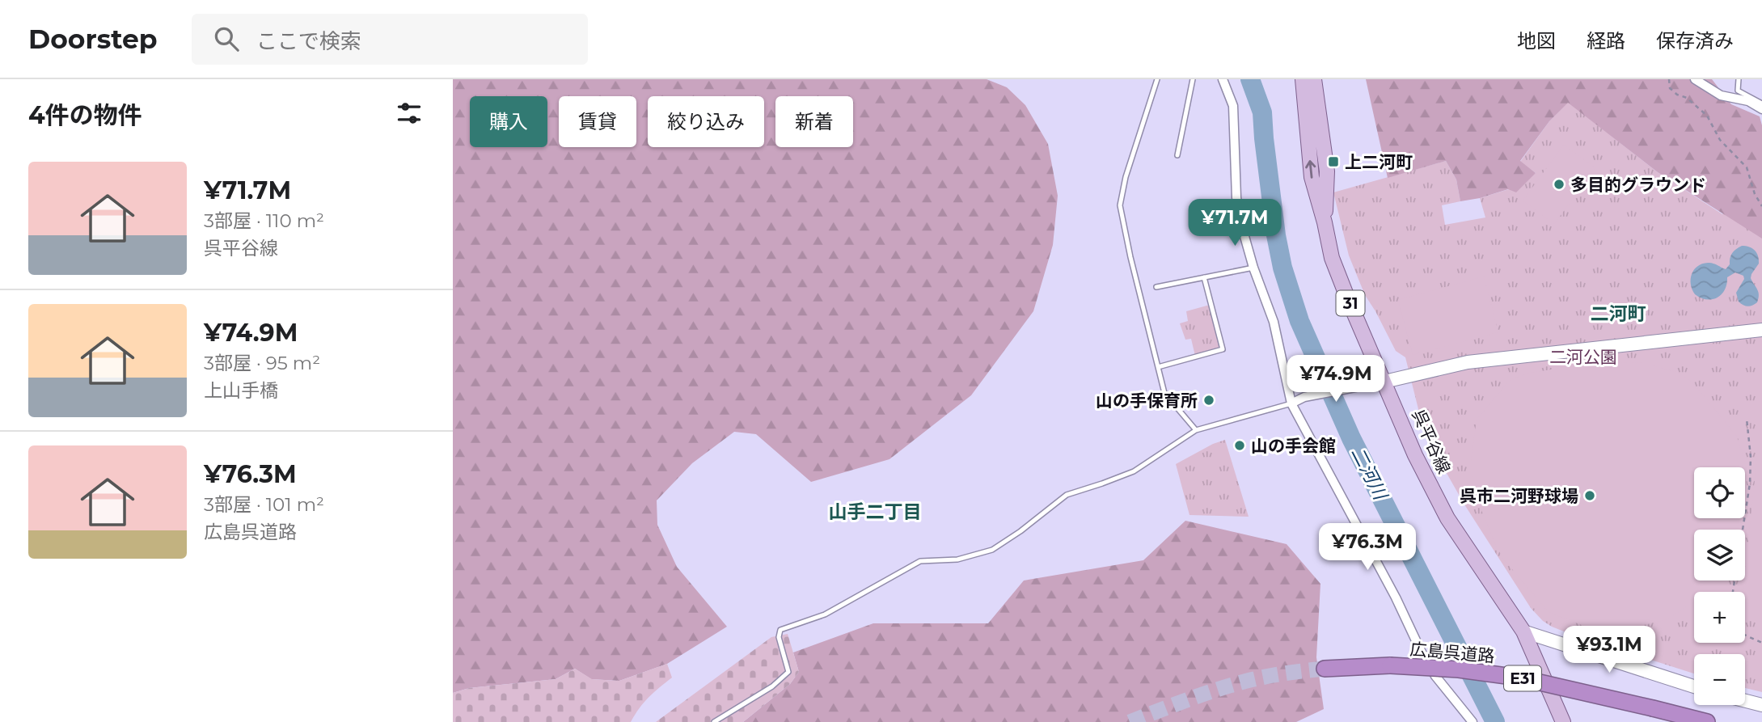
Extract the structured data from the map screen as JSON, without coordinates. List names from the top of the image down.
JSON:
{
  "streets": {
    "highway": ["広島呉道路", "E31"],
    "main road": ["31", "呉平谷線"]
  },
  "districts": ["二河町", "山手二丁目"],
  "water": ["二河川"],
  "parks": ["二河公園"],
  "places": {
    "transit": ["上二河町"],
    "other": [
      "多目的グラウンド",
      "山の手保育所",
      "山の手会館",
      "呉市二河野球場"
    ]
  },
  "page": {
    "header": "Doorstep",
    "search": "ここで検索",
    "nav": ["地図", "経路", "保存済み"],
    "heading": "4件の物件",
    "chip": [
      "購入",
      "賃貸",
      "絞り込み",
      "新着"
    ],
    "list": [
      {
        "name": "¥71.7M",
        "note": "3部屋 · 110 m² · 呉平谷線"
      },
      {
        "name": "¥74.9M",
        "note": "3部屋 · 95 m² · 上山手橋"
      },
      {
        "name": "¥76.3M",
        "note": "3部屋 · 101 m² · 広島呉道路"
      }
    ],
    "price": [
      "¥71.7M",
      "¥74.9M",
      "¥76.3M",
      "¥93.1M"
    ],
    "map_buttons": ["+", "−"]
  }
}
